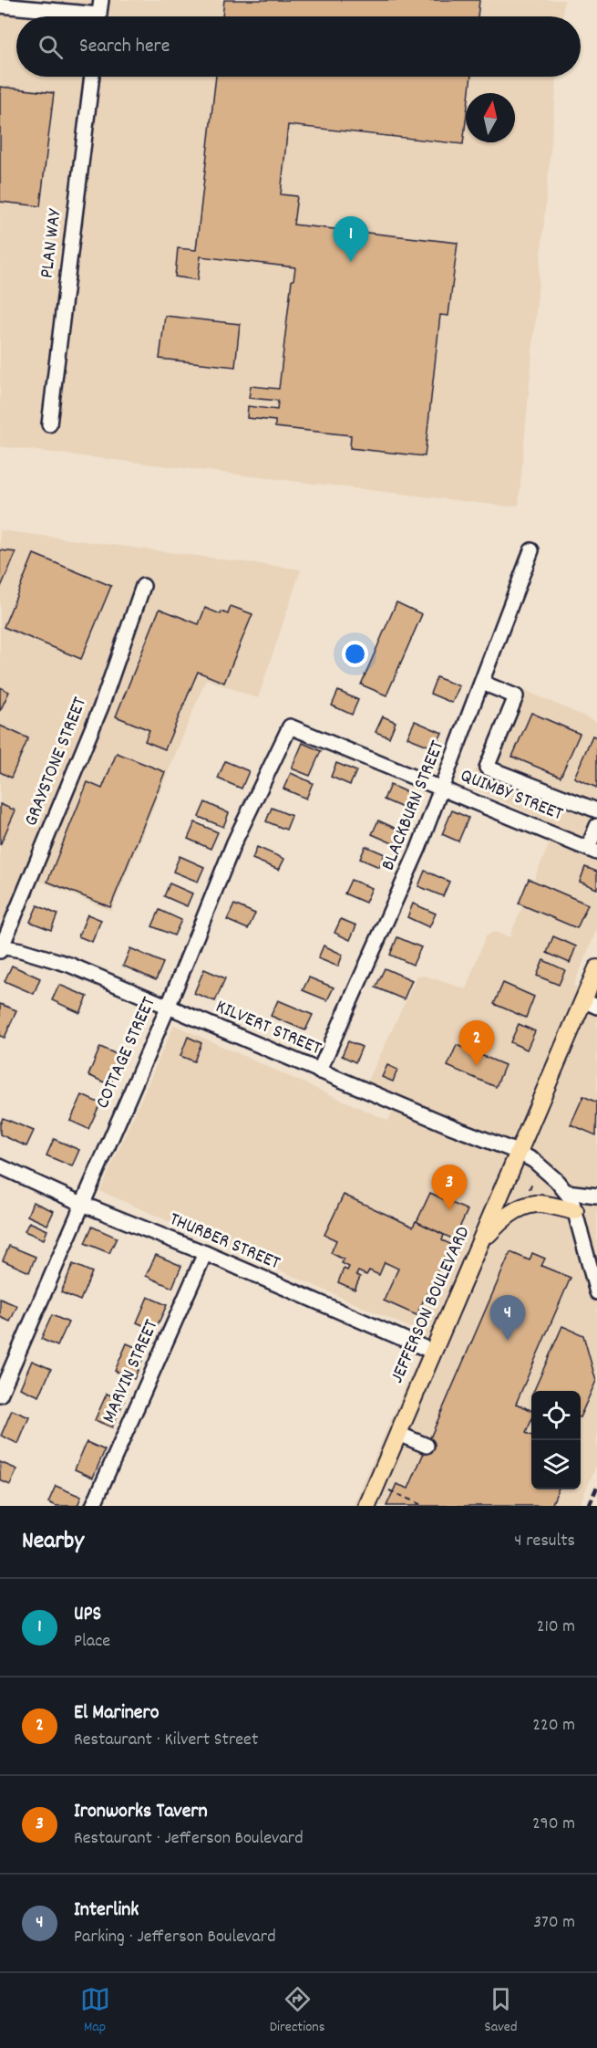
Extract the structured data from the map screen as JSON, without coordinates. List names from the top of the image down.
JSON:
{
  "streets": {
    "main road": ["JEFFERSON BOULEVARD"],
    "street": [
      "PLAN WAY",
      "GRAYSTONE STREET",
      "QUIMBY STREET",
      "BLACKBURN STREET",
      "KILVERT STREET",
      "COTTAGE STREET",
      "THURBER STREET",
      "MARVIN STREET"
    ]
  },
  "crossings": [
    ["GRAYSTONE STREET", "KILVERT STREET"],
    ["QUIMBY STREET", "BLACKBURN STREET"],
    ["QUIMBY STREET", "COTTAGE STREET"],
    ["BLACKBURN STREET", "KILVERT STREET"],
    ["KILVERT STREET", "COTTAGE STREET"],
    ["KILVERT STREET", "JEFFERSON BOULEVARD"],
    ["COTTAGE STREET", "THURBER STREET"],
    ["THURBER STREET", "JEFFERSON BOULEVARD"],
    ["THURBER STREET", "MARVIN STREET"]
  ],
  "north": "top",
  "page": {
    "search": "Search here",
    "pins": [
      "1",
      "2",
      "3",
      "4"
    ],
    "heading": ["Nearby", "4 results"],
    "list": [
      {
        "mark": "1",
        "name": "UPS",
        "note": "Place",
        "value": "210 m"
      },
      {
        "mark": "2",
        "name": "El Marinero",
        "note": "Restaurant · Kilvert Street",
        "value": "220 m"
      },
      {
        "mark": "3",
        "name": "Ironworks Tavern",
        "note": "Restaurant · Jefferson Boulevard",
        "value": "290 m"
      },
      {
        "mark": "4",
        "name": "Interlink",
        "note": "Parking · Jefferson Boulevard",
        "value": "370 m"
      }
    ],
    "nav": ["Map", "Directions", "Saved"]
  }
}
